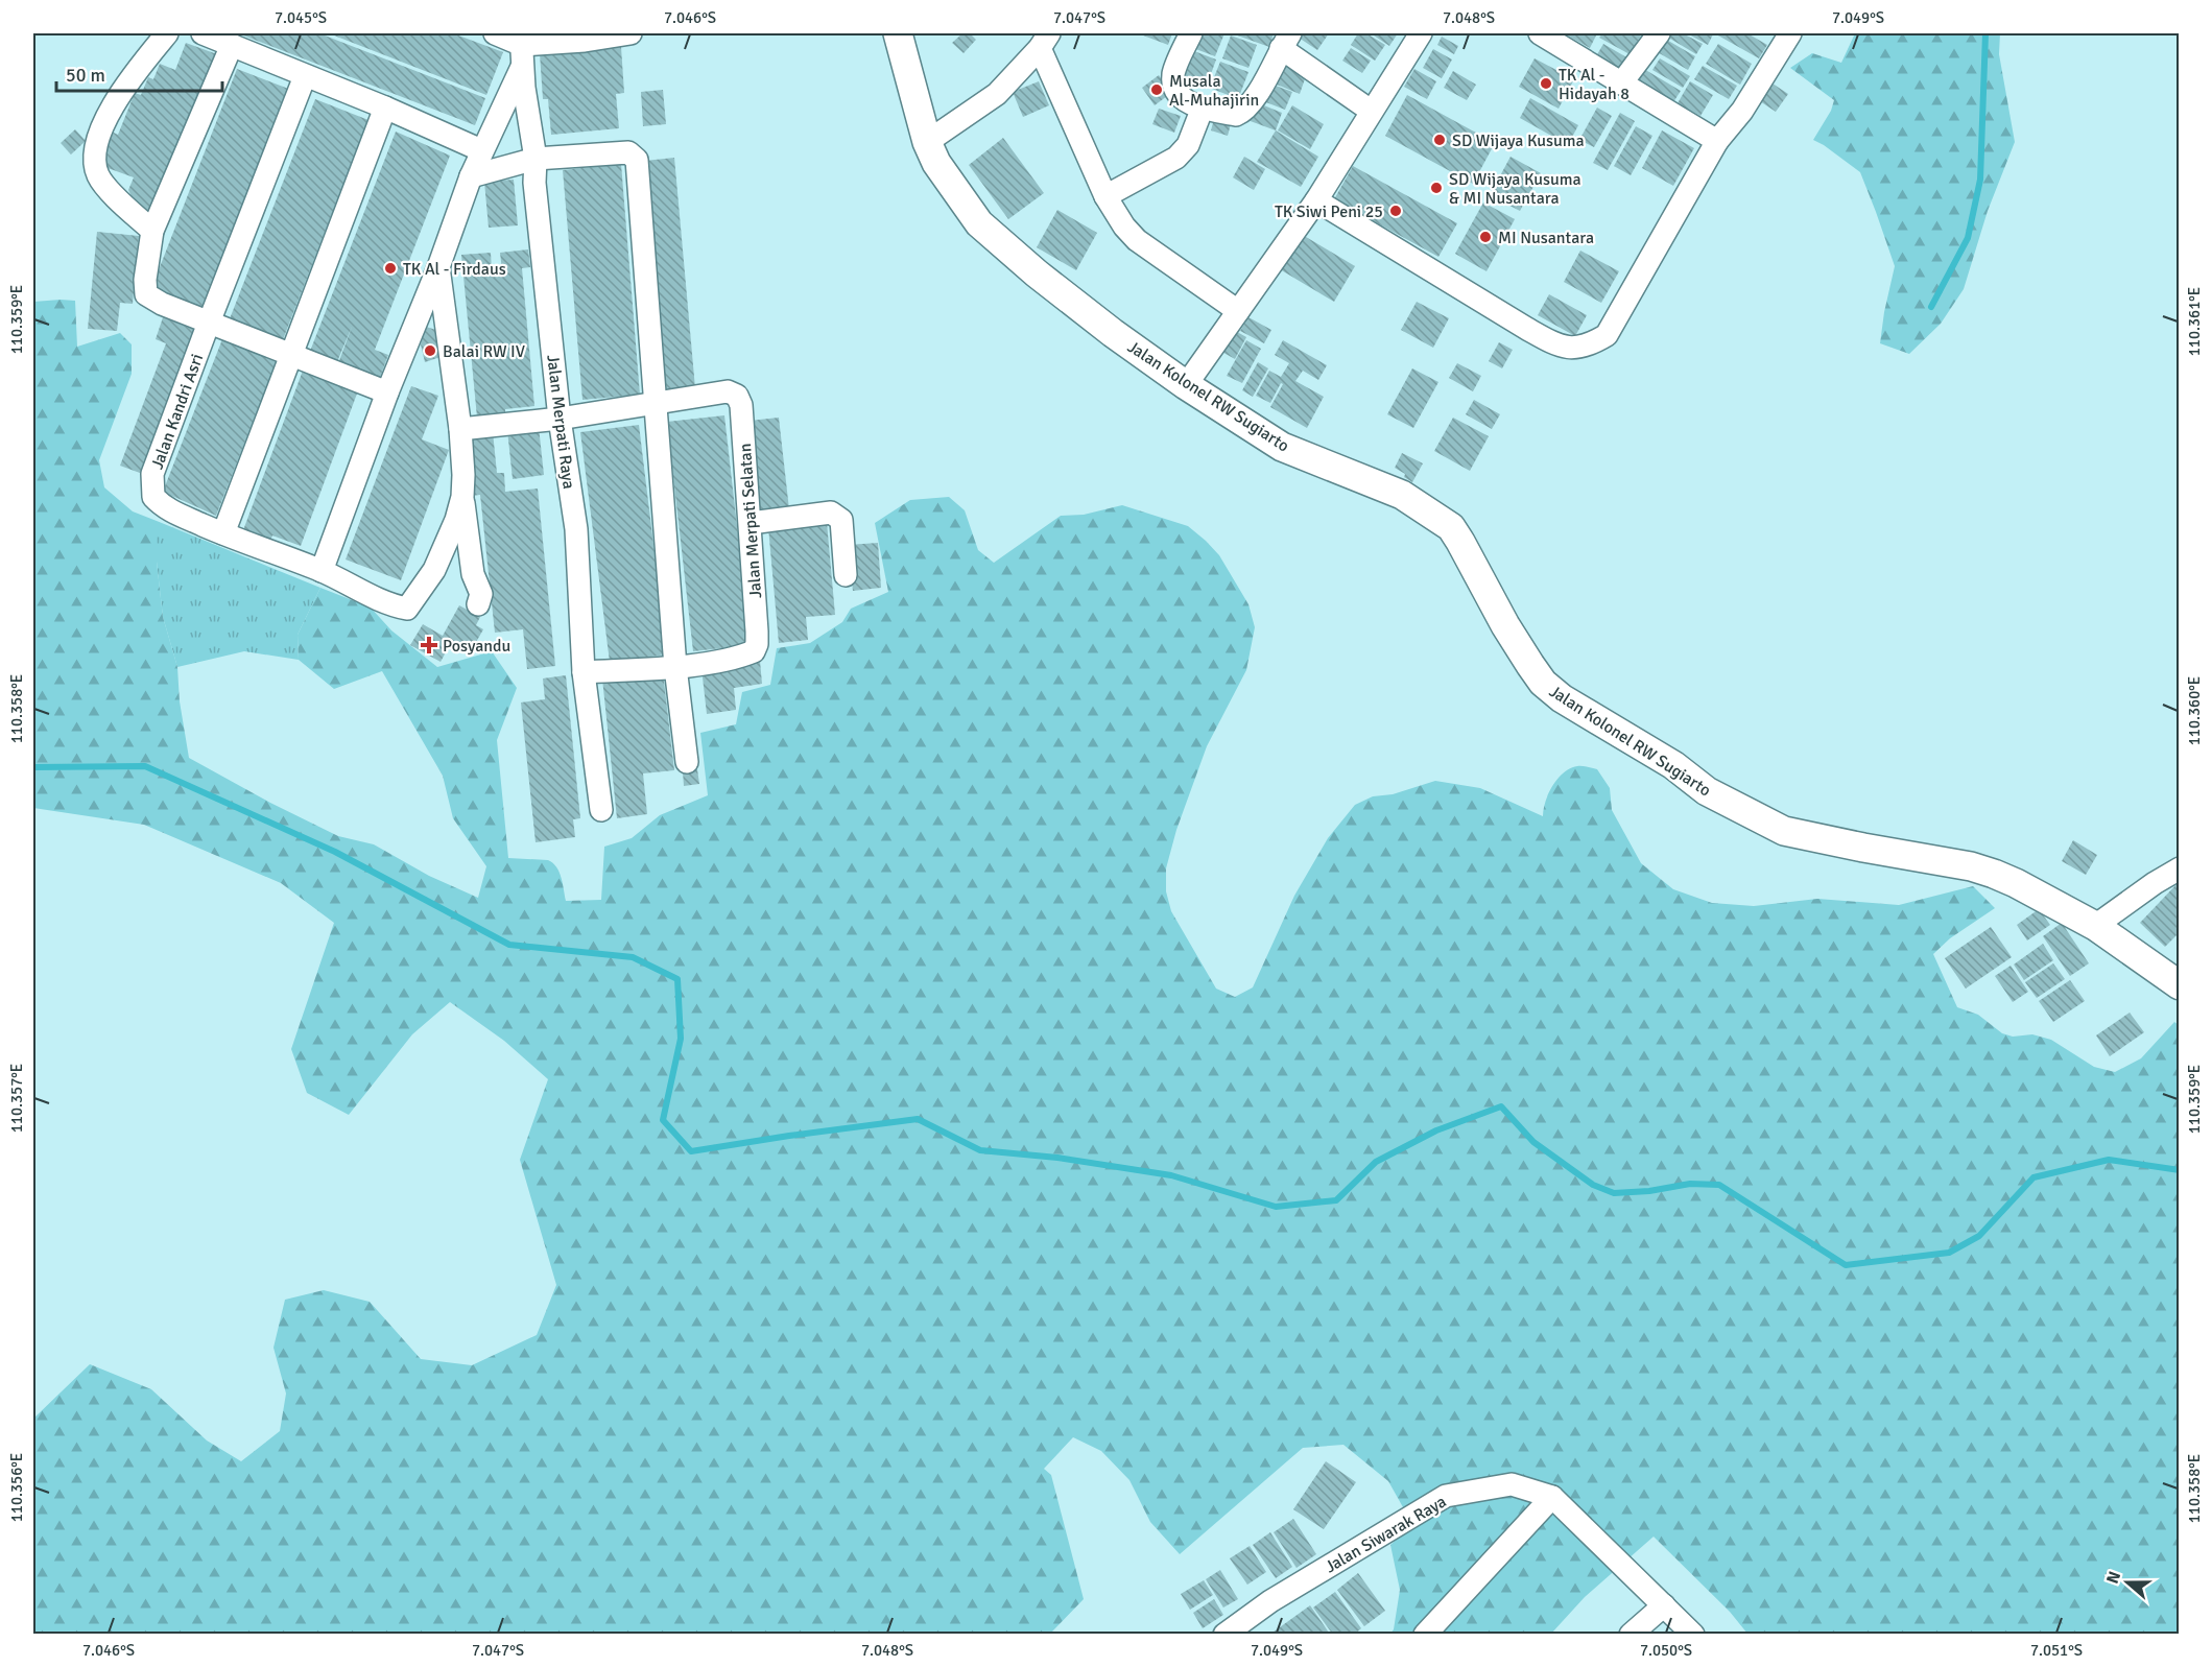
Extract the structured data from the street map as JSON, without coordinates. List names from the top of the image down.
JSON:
{
  "streets": {
    "main road": ["Jalan Kolonel RW Sugiarto"],
    "street": [
      "Jalan Kandri Asri",
      "Jalan Merpati Raya",
      "Jalan Merpati Selatan",
      "Jalan Siwarak Raya"
    ]
  },
  "crossings": [
    ["Jalan Kandri Asri", "Jalan Merpati Raya"],
    ["Jalan Kandri Asri", "Jalan Merpati Selatan"],
    ["Jalan Merpati Raya", "Jalan Merpati Selatan"]
  ],
  "places": {
    "other": [
      "TK Al - Hidayah 8",
      "Musala Al-Muhajirin",
      "SD Wijaya Kusuma",
      "SD Wijaya Kusuma & MI Nusantara",
      "TK Siwi Peni 25",
      "MI Nusantara",
      "TK Al - Firdaus",
      "Balai RW IV"
    ],
    "health": ["Posyandu"]
  },
  "scale_bar": "50 m",
  "north": "left",
  "coordinates": [
    "7.045°S",
    "7.046°S",
    "7.047°S",
    "7.048°S",
    "7.049°S",
    "110.359°E",
    "110.361°E",
    "110.358°E",
    "110.360°E",
    "110.357°E",
    "110.356°E",
    "7.050°S",
    "7.051°S"
  ]
}
